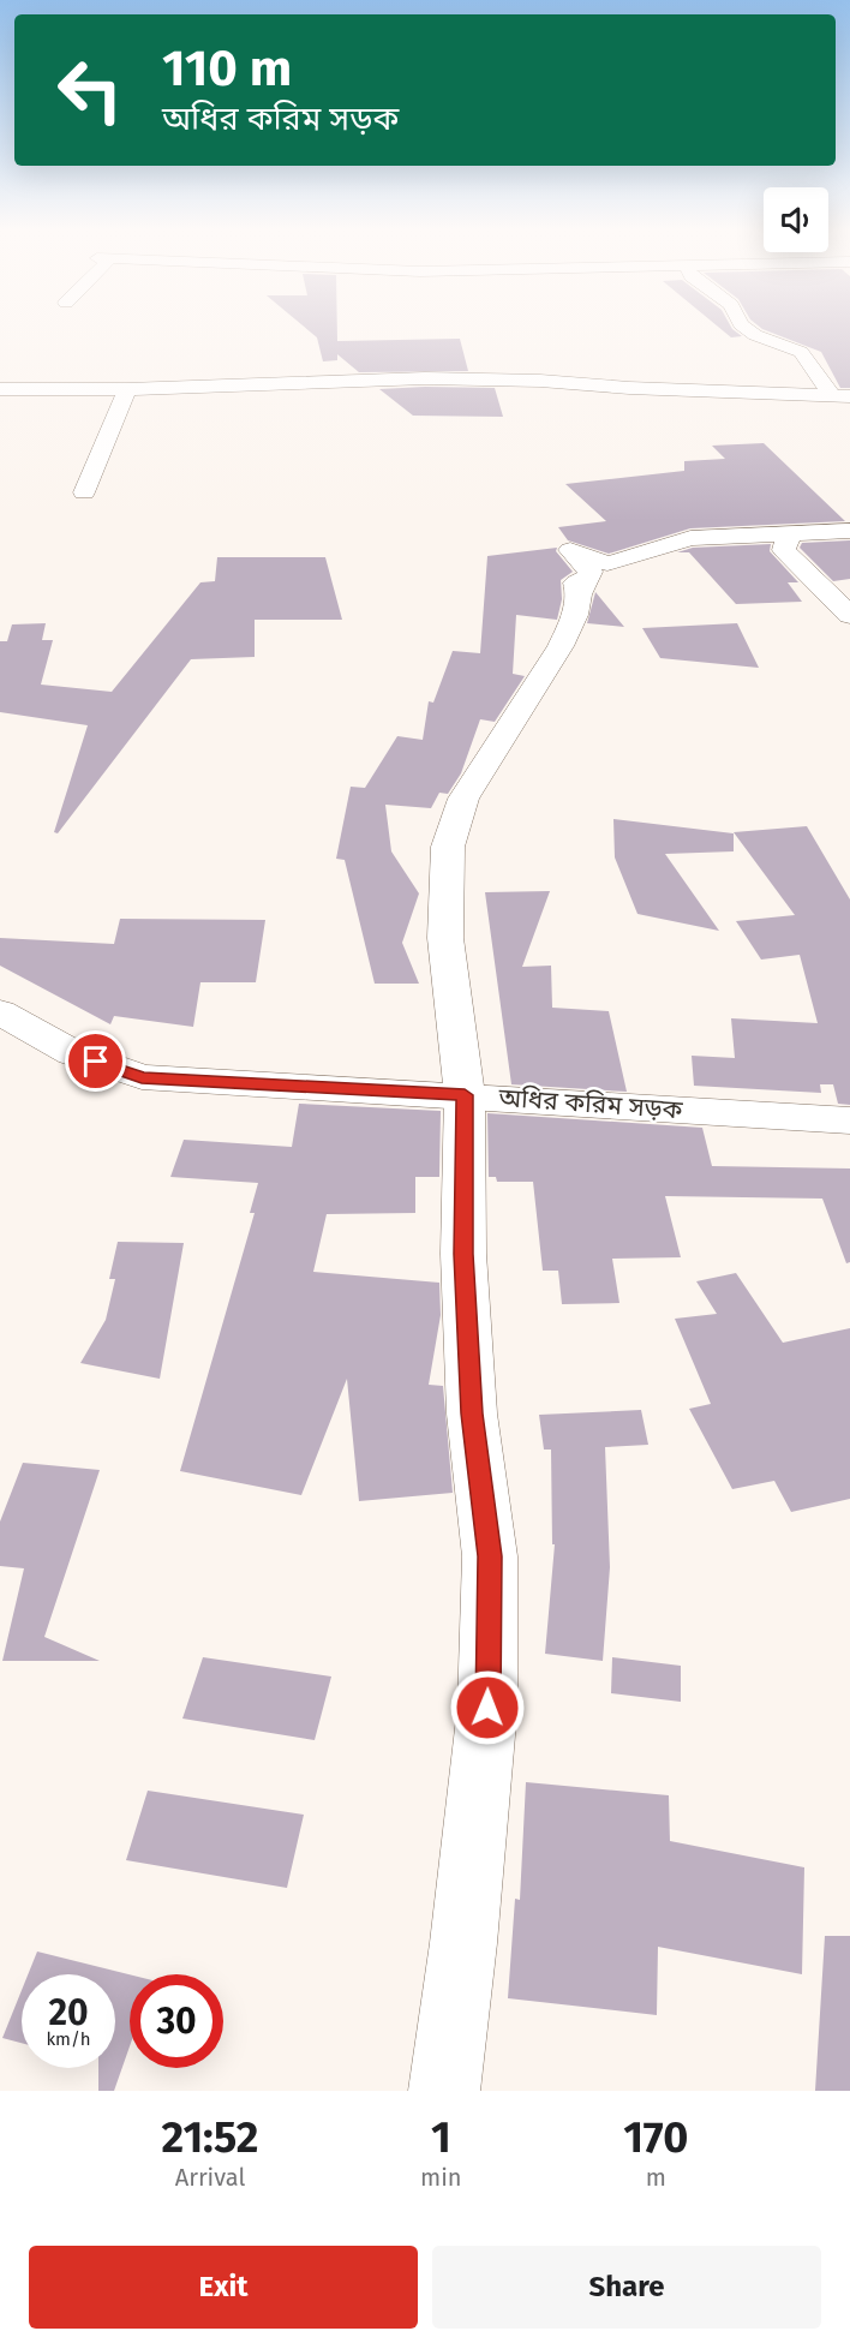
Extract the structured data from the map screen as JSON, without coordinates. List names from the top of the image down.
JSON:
{
  "streets": {
    "street": ["অধির করিম সড়ক"]
  },
  "page": {
    "turn": ["110 m", "অধির করিম সড়ক"],
    "speed": "20 km/h",
    "limit": "30",
    "eta": [
      "21:52",
      "Arrival",
      "1",
      "min",
      "170",
      "m"
    ],
    "buttons": ["Exit", "Share"]
  }
}
